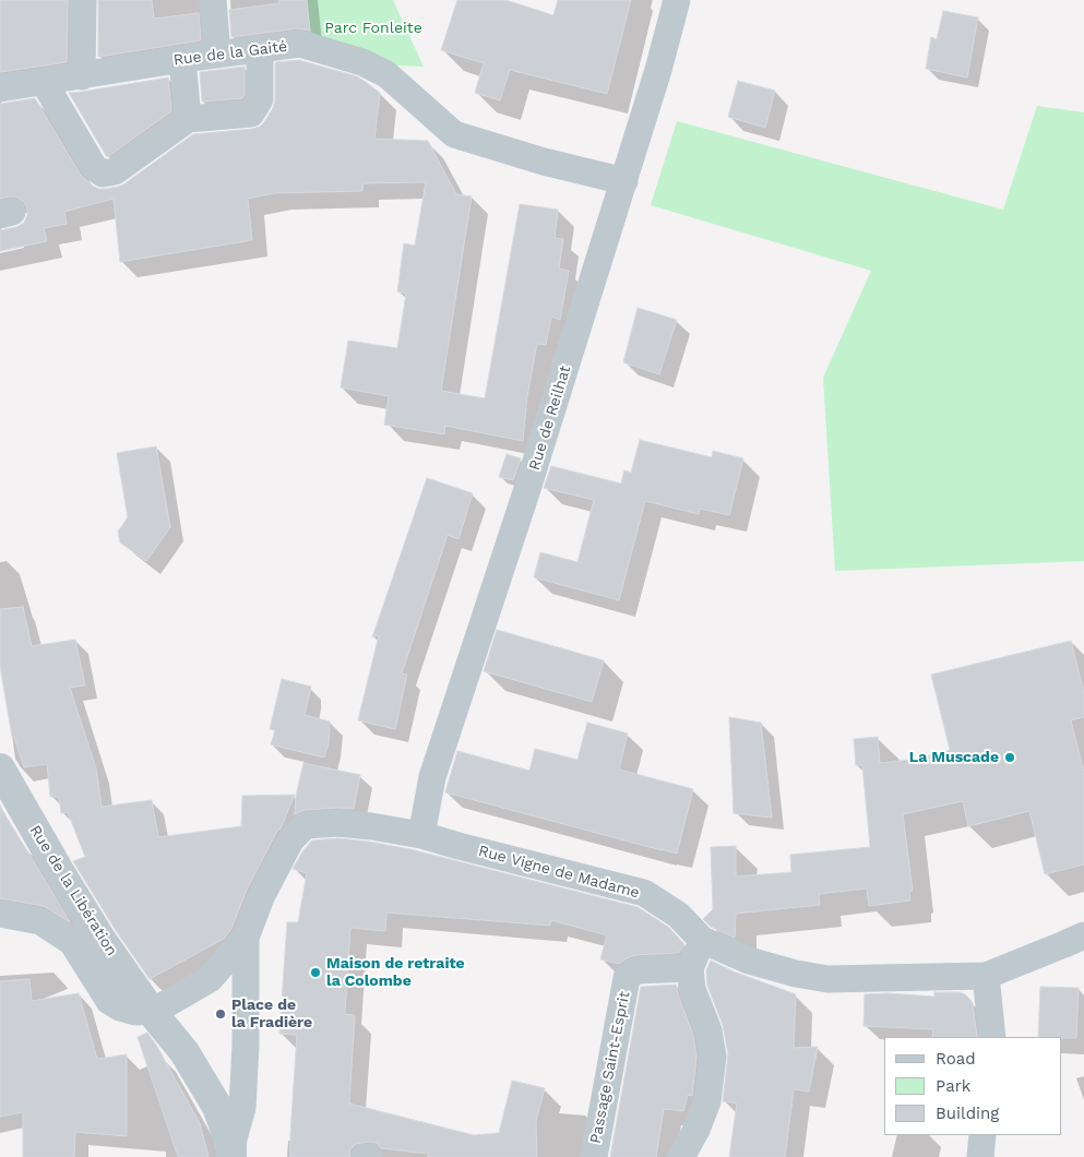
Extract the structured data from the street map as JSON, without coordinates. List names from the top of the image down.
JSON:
{
  "streets": {
    "street": [
      "Rue de la Gaité",
      "Rue de Reilhat",
      "Rue Vigne de Madame",
      "Rue de la Libération",
      "Passage Saint-Esprit"
    ]
  },
  "crossings": [
    ["Rue de la Gaité", "Rue de Reilhat"],
    ["Rue de Reilhat", "Rue Vigne de Madame"]
  ],
  "parks": ["Parc Fonleite"],
  "places": ["La Muscade", "Maison de retraite la Colombe", "Place de la Fradière"],
  "legend": ["Road", "Park", "Building"]
}
